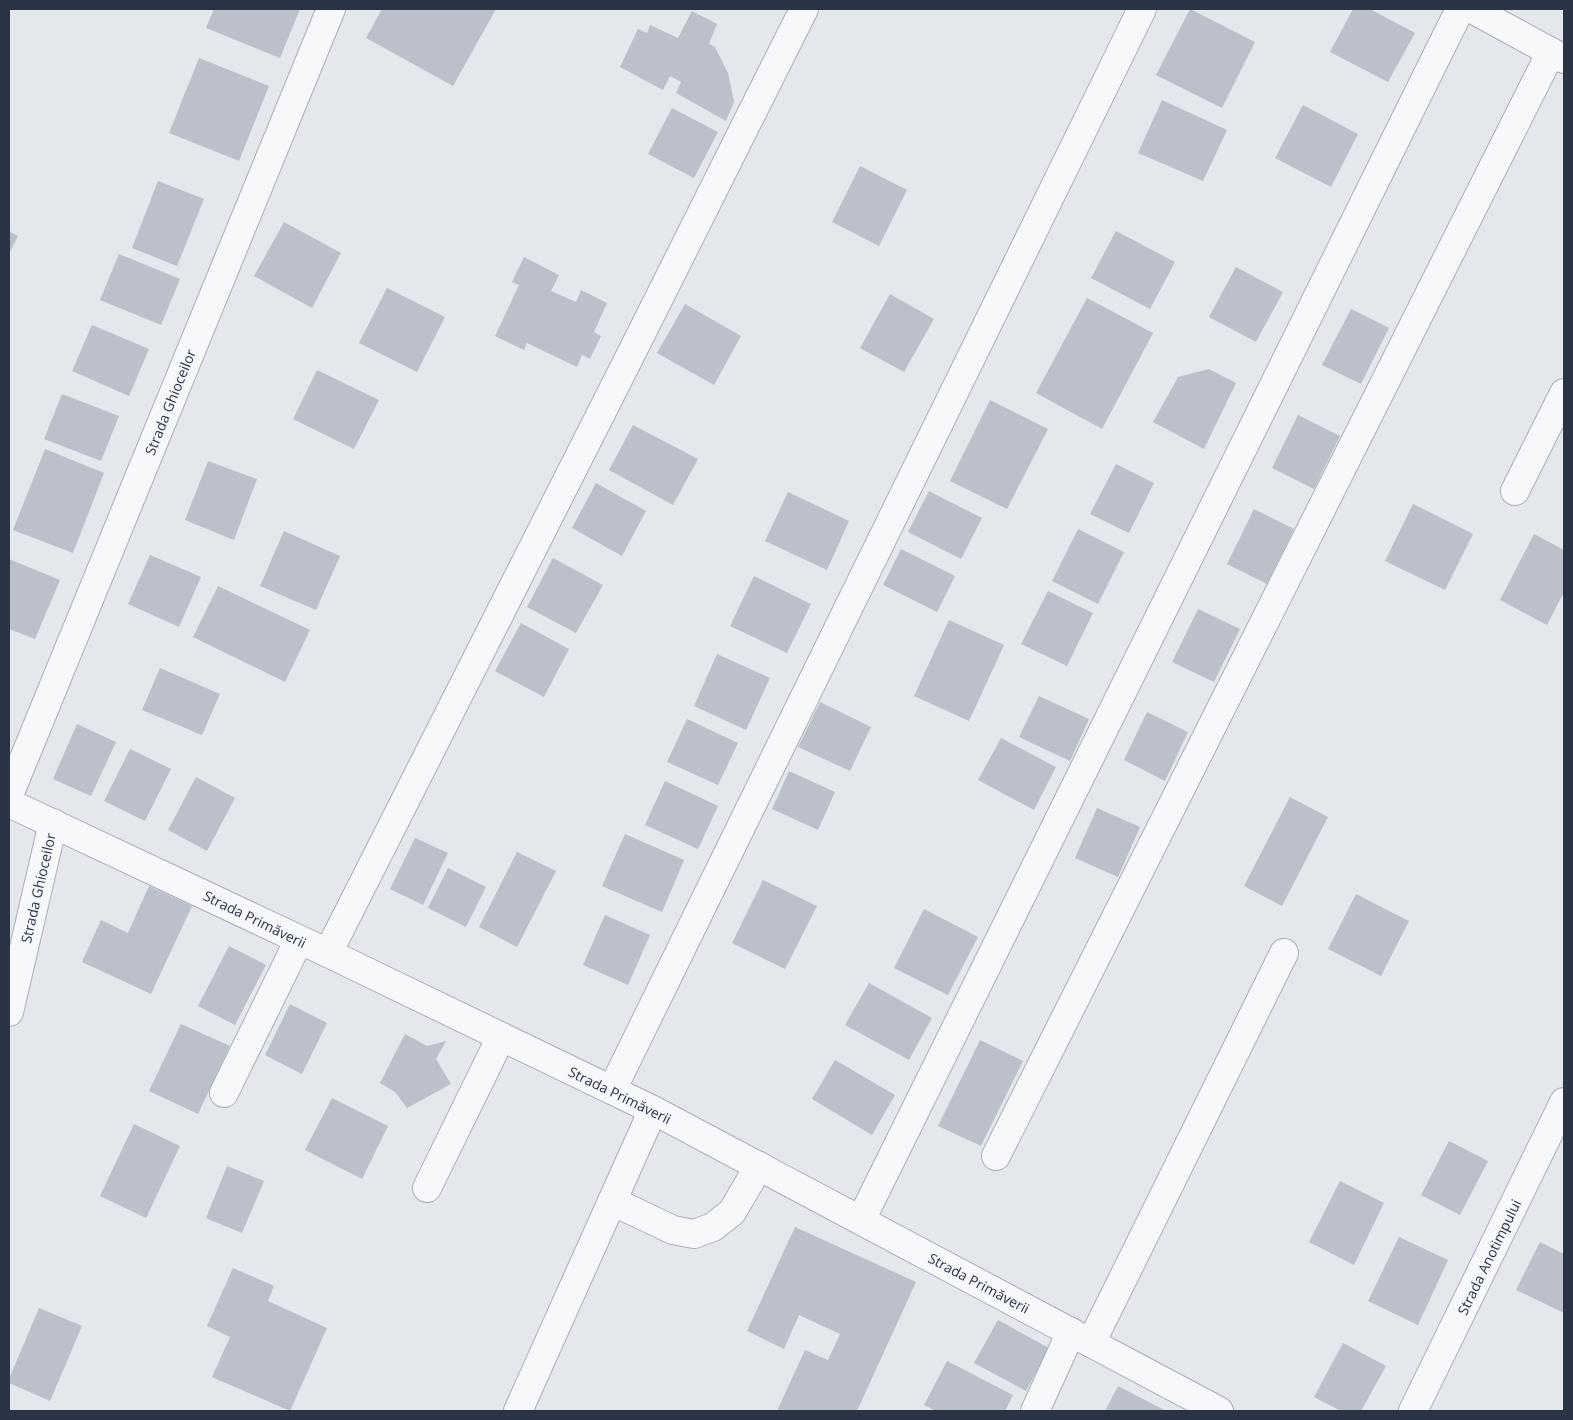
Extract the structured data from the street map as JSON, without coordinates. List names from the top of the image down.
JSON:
{
  "streets": {
    "street": ["Strada Ghioceilor", "Strada Primăverii", "Strada Anotimpului"]
  },
  "crossings": [
    ["Strada Ghioceilor", "Strada Primăverii"]
  ]
}
